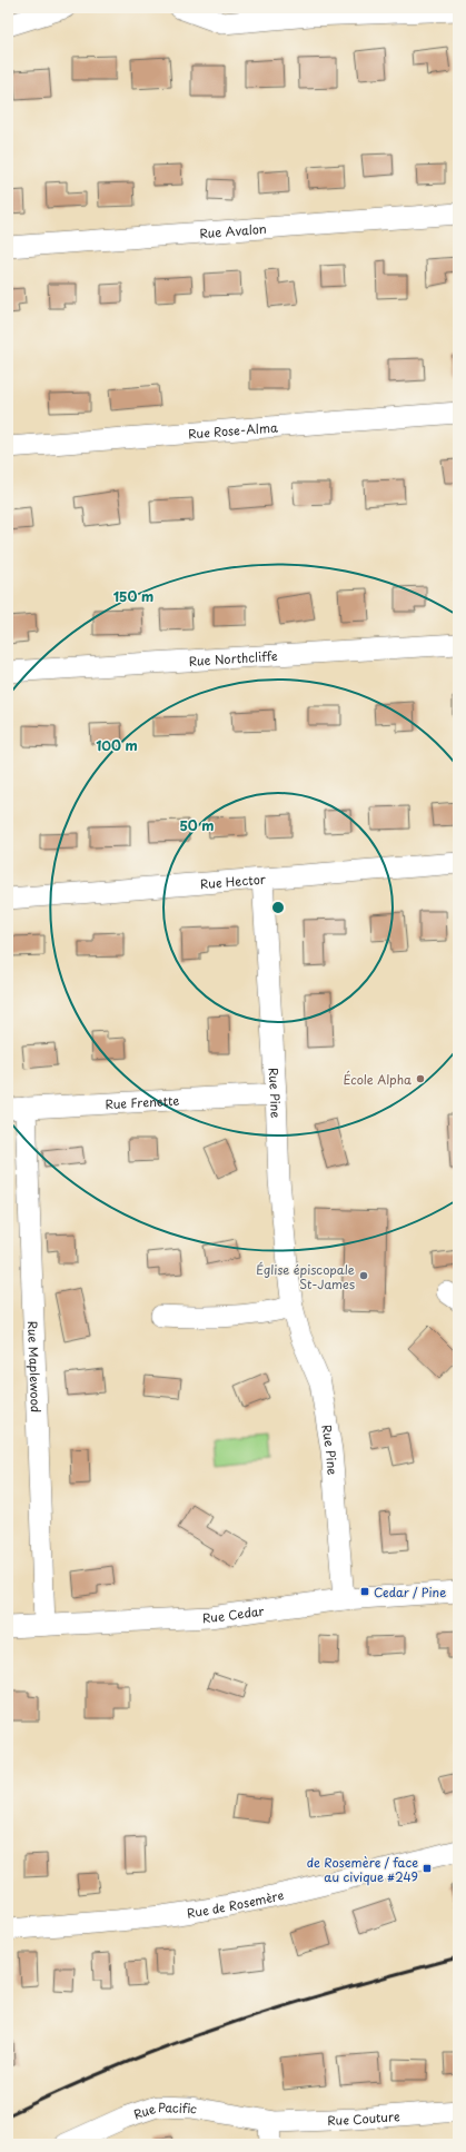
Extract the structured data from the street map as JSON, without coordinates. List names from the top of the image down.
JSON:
{
  "streets": {
    "street": [
      "Rue Avalon",
      "Rue Rose-Alma",
      "Rue Northcliffe",
      "Rue Hector",
      "Rue Pine",
      "Rue Frenette",
      "Rue Maplewood",
      "Rue Cedar",
      "Rue de Rosemère",
      "Rue Pacific",
      "Rue Couture"
    ]
  },
  "crossings": [
    ["Rue Hector", "Rue Pine"],
    ["Rue Pine", "Rue Frenette"],
    ["Rue Pine", "Rue Cedar"],
    ["Rue Frenette", "Rue Maplewood"],
    ["Rue Maplewood", "Rue Cedar"],
    ["Rue Pacific", "Rue Couture"]
  ],
  "places": {
    "other": ["École Alpha", "Église épiscopale St-James"],
    "transit": ["Cedar / Pine", "de Rosemère / face au civique #249"]
  },
  "rings": ["150 m", "100 m", "50 m"]
}
